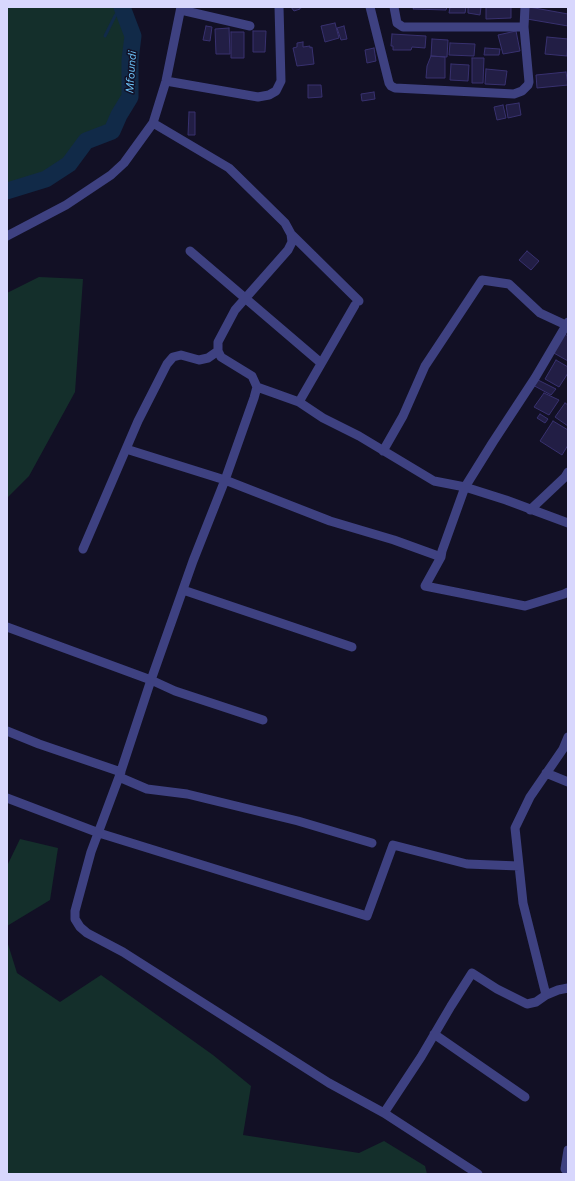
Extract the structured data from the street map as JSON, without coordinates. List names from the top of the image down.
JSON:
{
  "water": ["Mfoundi"]
}
